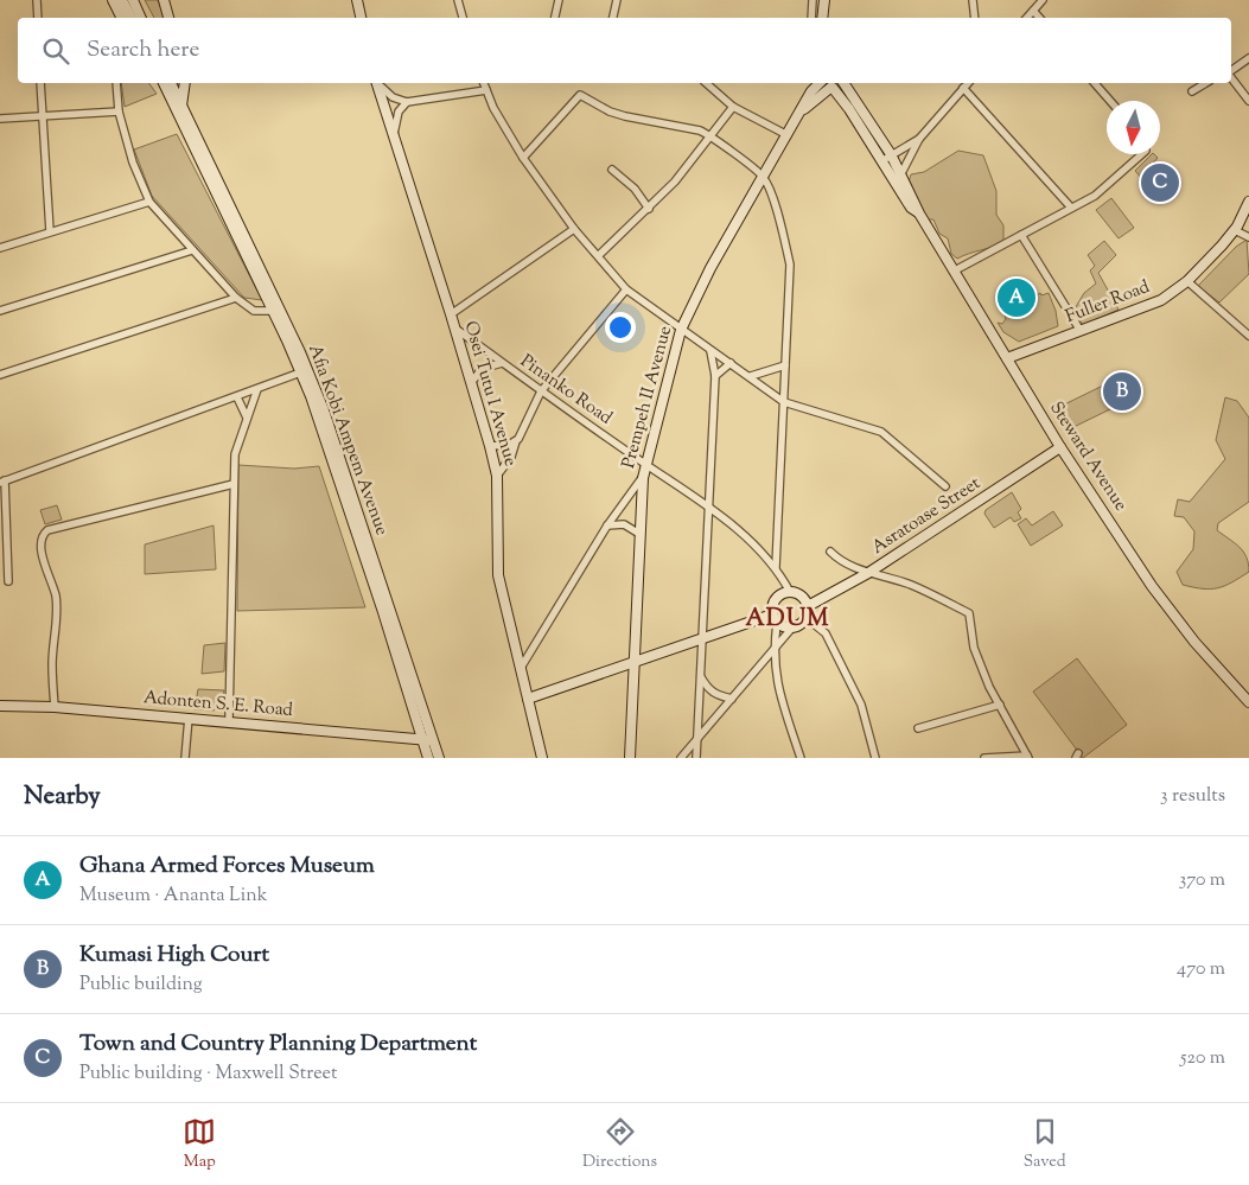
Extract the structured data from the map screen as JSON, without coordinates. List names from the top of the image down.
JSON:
{
  "streets": {
    "street": [
      "Fuller Road",
      "Pinanko Road",
      "Osei Tutu I Avenue",
      "Prempeh II Avenue",
      "Afia Kobi Ampem Avenue",
      "Steward Avenue",
      "Asratoase Street",
      "Adonten S. E. Road"
    ]
  },
  "crossings": [
    ["Fuller Road", "Steward Avenue"],
    ["Pinanko Road", "Osei Tutu I Avenue"],
    ["Pinanko Road", "Prempeh II Avenue"],
    ["Pinanko Road", "Asratoase Street"],
    ["Prempeh II Avenue", "Steward Avenue"],
    ["Afia Kobi Ampem Avenue", "Adonten S. E. Road"],
    ["Steward Avenue", "Asratoase Street"]
  ],
  "districts": ["ADUM"],
  "north": "bottom",
  "page": {
    "search": "Search here",
    "pins": ["C", "A", "B"],
    "heading": ["Nearby", "3 results"],
    "list": [
      {
        "mark": "A",
        "name": "Ghana Armed Forces Museum",
        "note": "Museum · Ananta Link",
        "value": "370 m"
      },
      {
        "mark": "B",
        "name": "Kumasi High Court",
        "note": "Public building",
        "value": "470 m"
      },
      {
        "mark": "C",
        "name": "Town and Country Planning Department",
        "note": "Public building · Maxwell Street",
        "value": "520 m"
      }
    ],
    "nav": ["Map", "Directions", "Saved"]
  }
}
